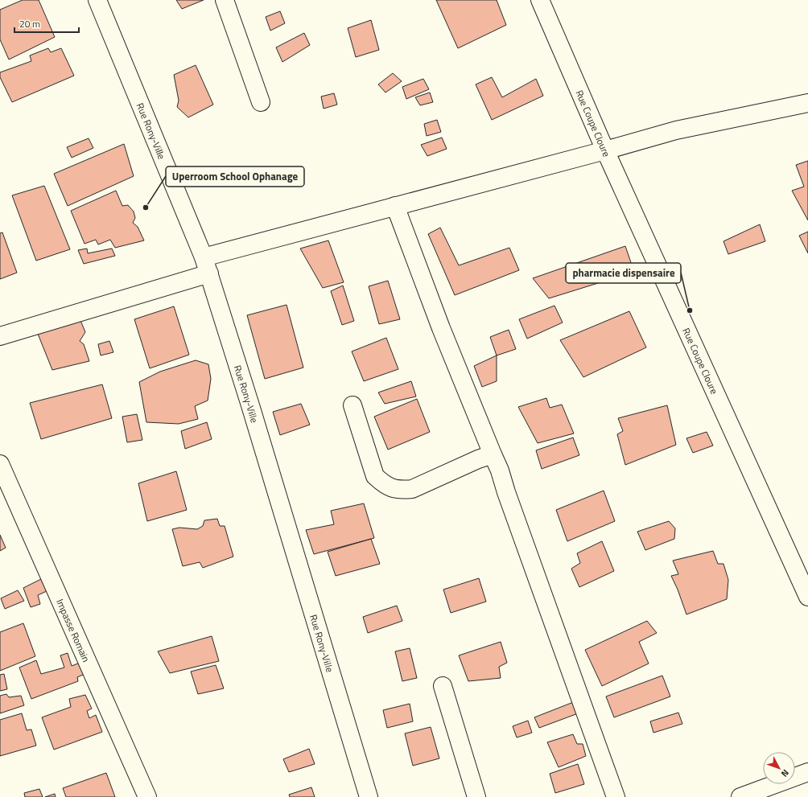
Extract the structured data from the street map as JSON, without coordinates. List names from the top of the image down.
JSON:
{
  "streets": {
    "street": ["Rue Coupe Cloure", "Rue Rony-Ville", "Impasse Romain"]
  },
  "places": ["Uperroom School Ophanage", "pharmacie dispensaire"],
  "scale_bar": "20 m",
  "north": "bottom right"
}
